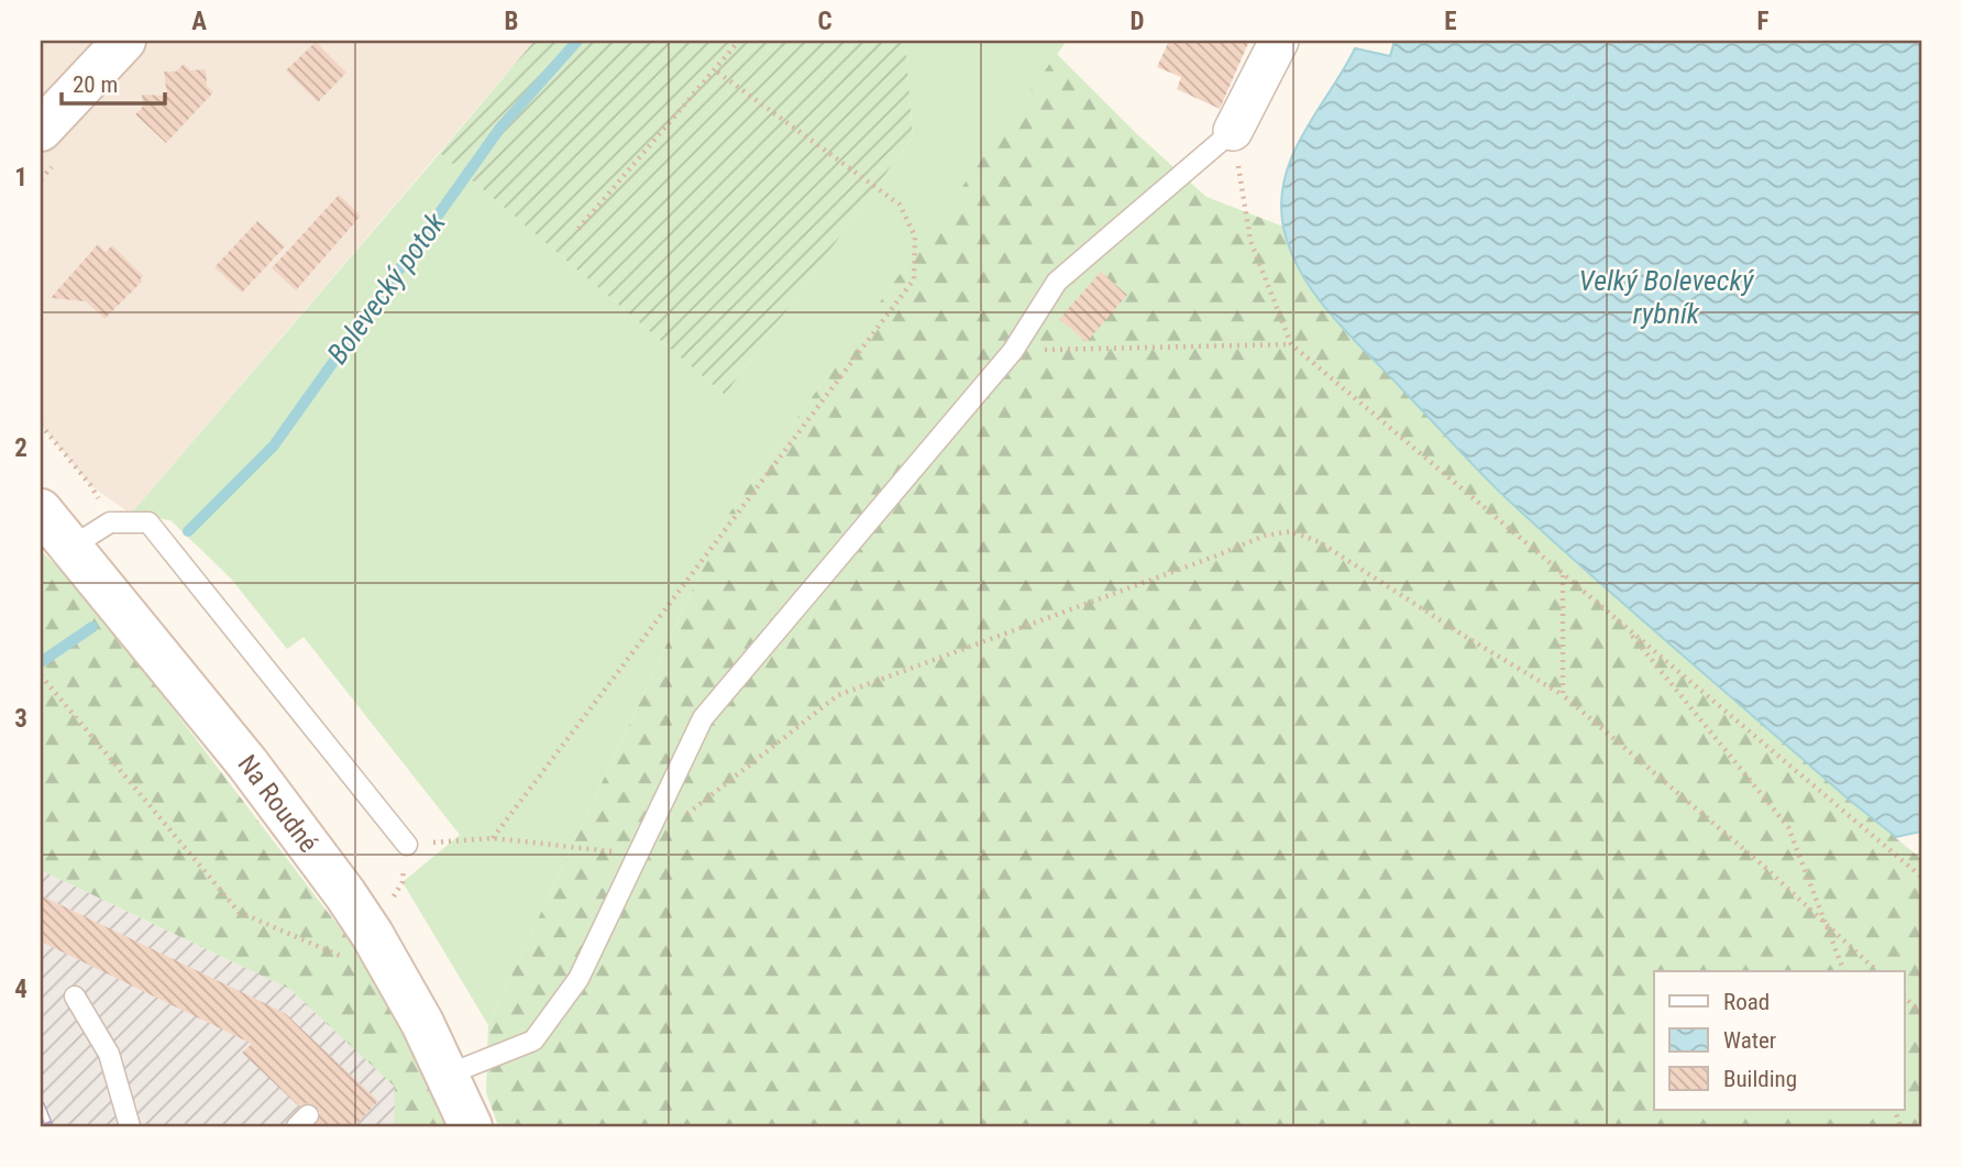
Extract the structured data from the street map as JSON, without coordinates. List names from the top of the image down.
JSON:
{
  "streets": {
    "main road": ["Na Roudné"]
  },
  "water": ["Velký Bolevecký rybník", "Bolevecký potok"],
  "legend": ["Road", "Water", "Building"],
  "scale_bar": "20 m",
  "grid": {
    "columns": [
      "A",
      "B",
      "C",
      "D",
      "E",
      "F"
    ],
    "rows": [
      "1",
      "2",
      "3",
      "4"
    ]
  }
}
